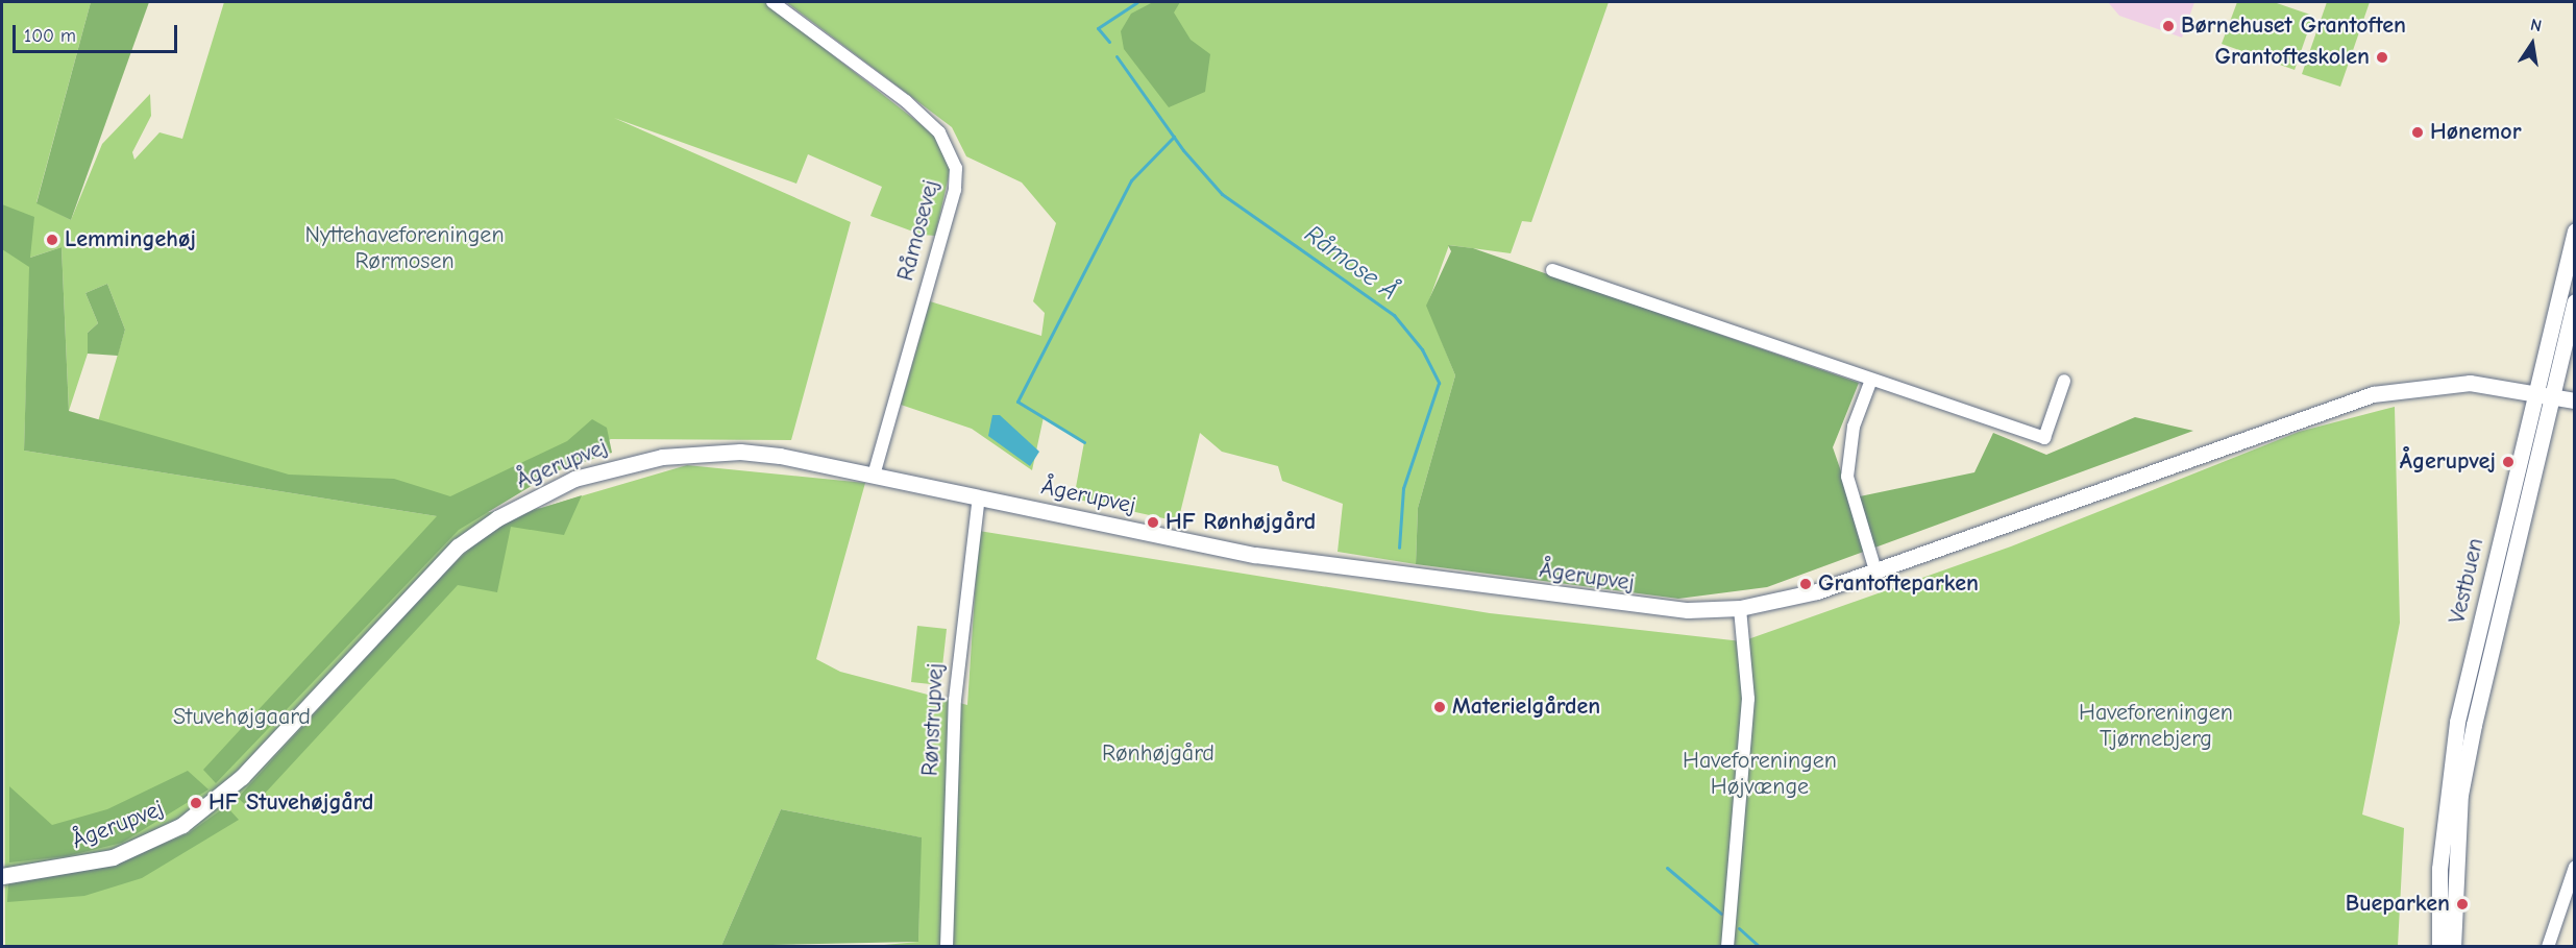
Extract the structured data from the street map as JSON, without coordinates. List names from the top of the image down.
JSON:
{
  "streets": {
    "street": [
      "Råmosevej",
      "Ågerupvej",
      "Vestbuen",
      "Rønstrupvej"
    ]
  },
  "crossings": [
    ["Råmosevej", "Ågerupvej"],
    ["Ågerupvej", "Vestbuen"],
    ["Ågerupvej", "Rønstrupvej"]
  ],
  "water": ["Råmose Å"],
  "parks": [
    "Nyttehaveforeningen Rørmosen",
    "Haveforeningen Tjørnebjerg",
    "Stuvehøjgaard",
    "Rønhøjgård",
    "Haveforeningen Højvænge"
  ],
  "places": [
    "Børnehuset Grantoften",
    "Grantofteskolen",
    "Hønemor",
    "Lemmingehøj",
    "Ågerupvej",
    "HF Rønhøjgård",
    "Grantofteparken",
    "Materielgården",
    "HF Stuvehøjgård",
    "Bueparken"
  ],
  "scale_bar": "100 m",
  "north": "top"
}
